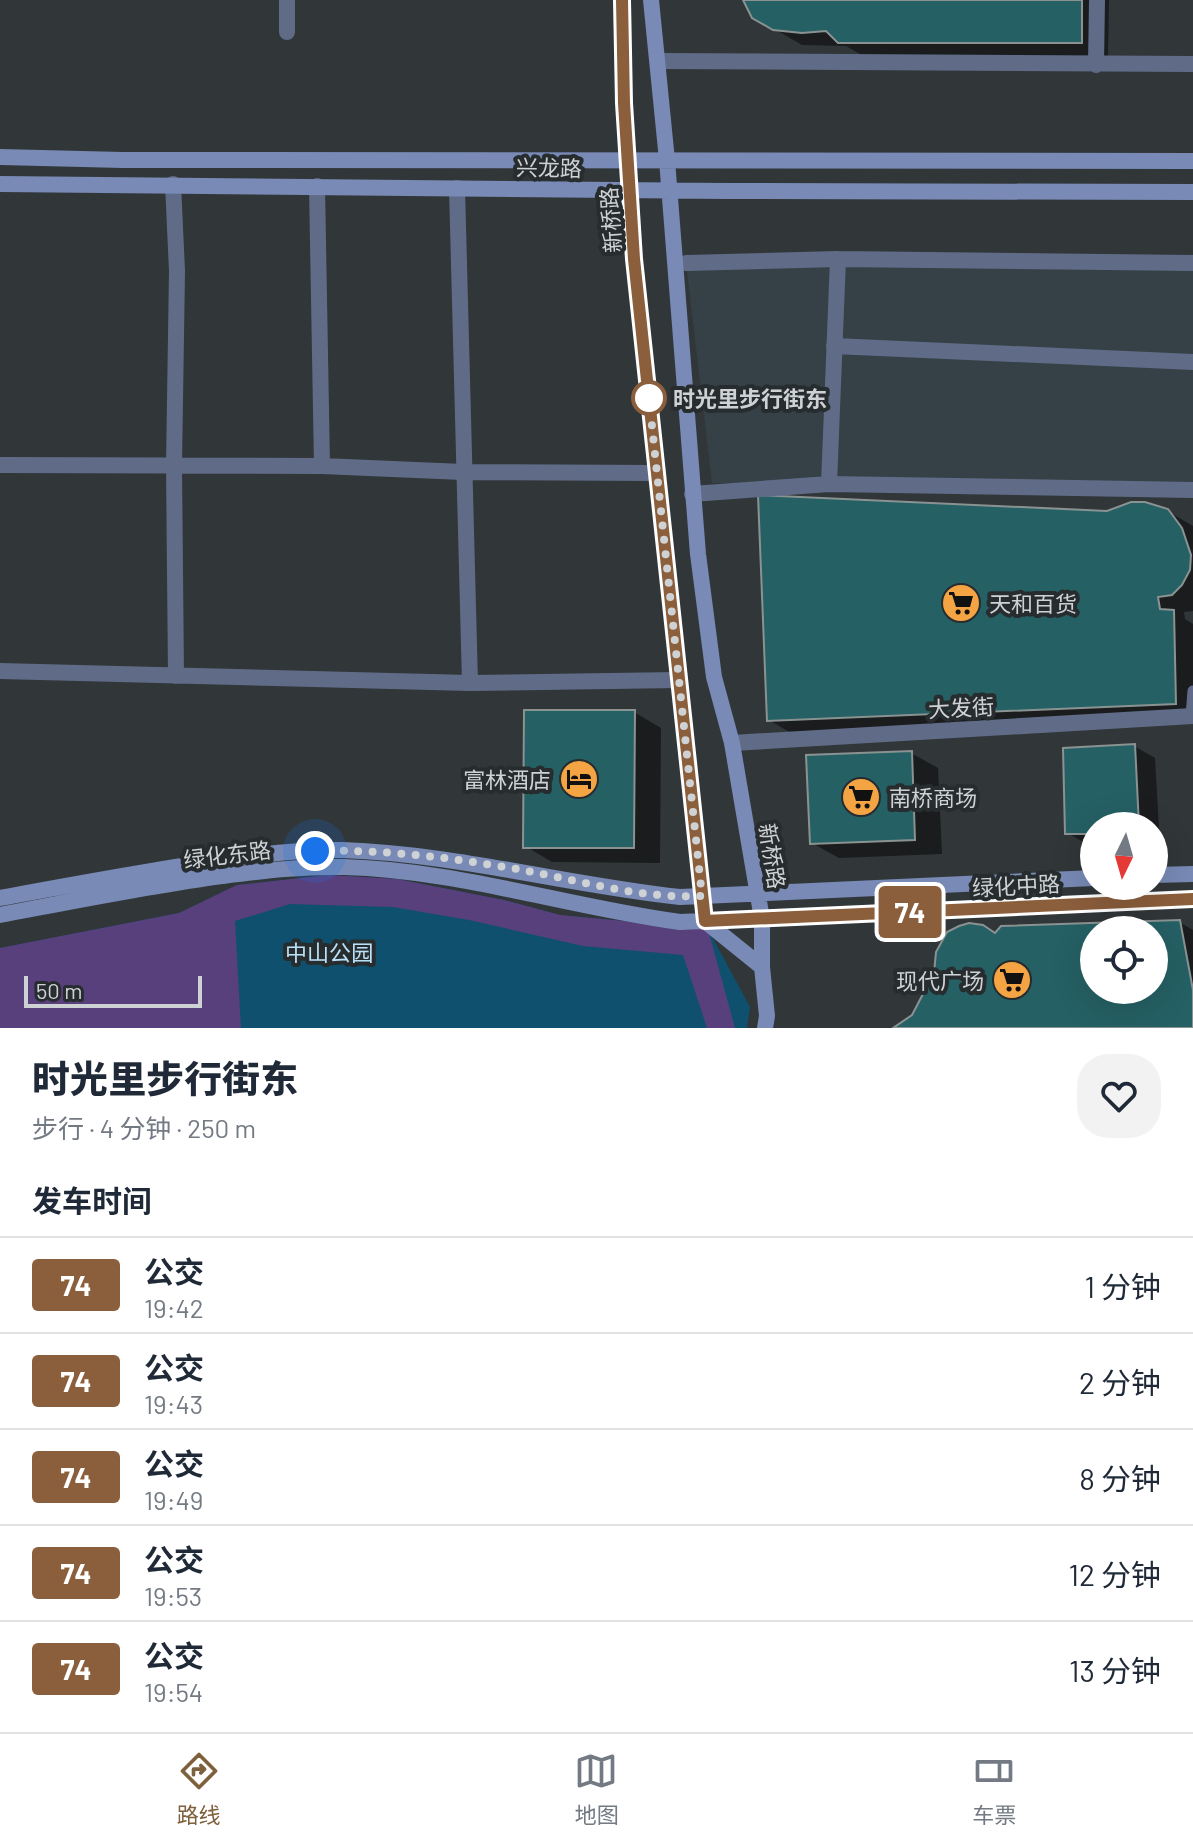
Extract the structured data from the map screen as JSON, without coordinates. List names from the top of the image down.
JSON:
{
  "streets": {
    "main road": [
      "兴龙路",
      "新桥路",
      "绿化东路",
      "绿化中路"
    ],
    "street": ["大发街"]
  },
  "crossings": [
    ["兴龙路", "新桥路"],
    ["新桥路", "大发街"],
    ["新桥路", "绿化东路"],
    ["绿化东路", "绿化中路"]
  ],
  "parks": ["中山公园"],
  "places": {
    "other": ["时光里步行街东"],
    "supermarket": ["天和百货", "南桥商场", "现代广场"],
    "hotel": ["富林酒店"]
  },
  "lines": ["bus line 74"],
  "scale_bar": "50 m",
  "north": "bottom",
  "page": {
    "on_map": "74",
    "scale": "50 m",
    "heading": [
      ["时光里步行街东", "步行 · 4 分钟 · 250 m"],
      "发车时间"
    ],
    "list": [
      {
        "mark": "74",
        "name": "公交",
        "note": "19:42",
        "value": "1 分钟"
      },
      {
        "mark": "74",
        "name": "公交",
        "note": "19:43",
        "value": "2 分钟"
      },
      {
        "mark": "74",
        "name": "公交",
        "note": "19:49",
        "value": "8 分钟"
      },
      {
        "mark": "74",
        "name": "公交",
        "note": "19:53",
        "value": "12 分钟"
      },
      {
        "mark": "74",
        "name": "公交",
        "note": "19:54",
        "value": "13 分钟"
      }
    ],
    "tabs": ["路线", "地图", "车票"]
  }
}
